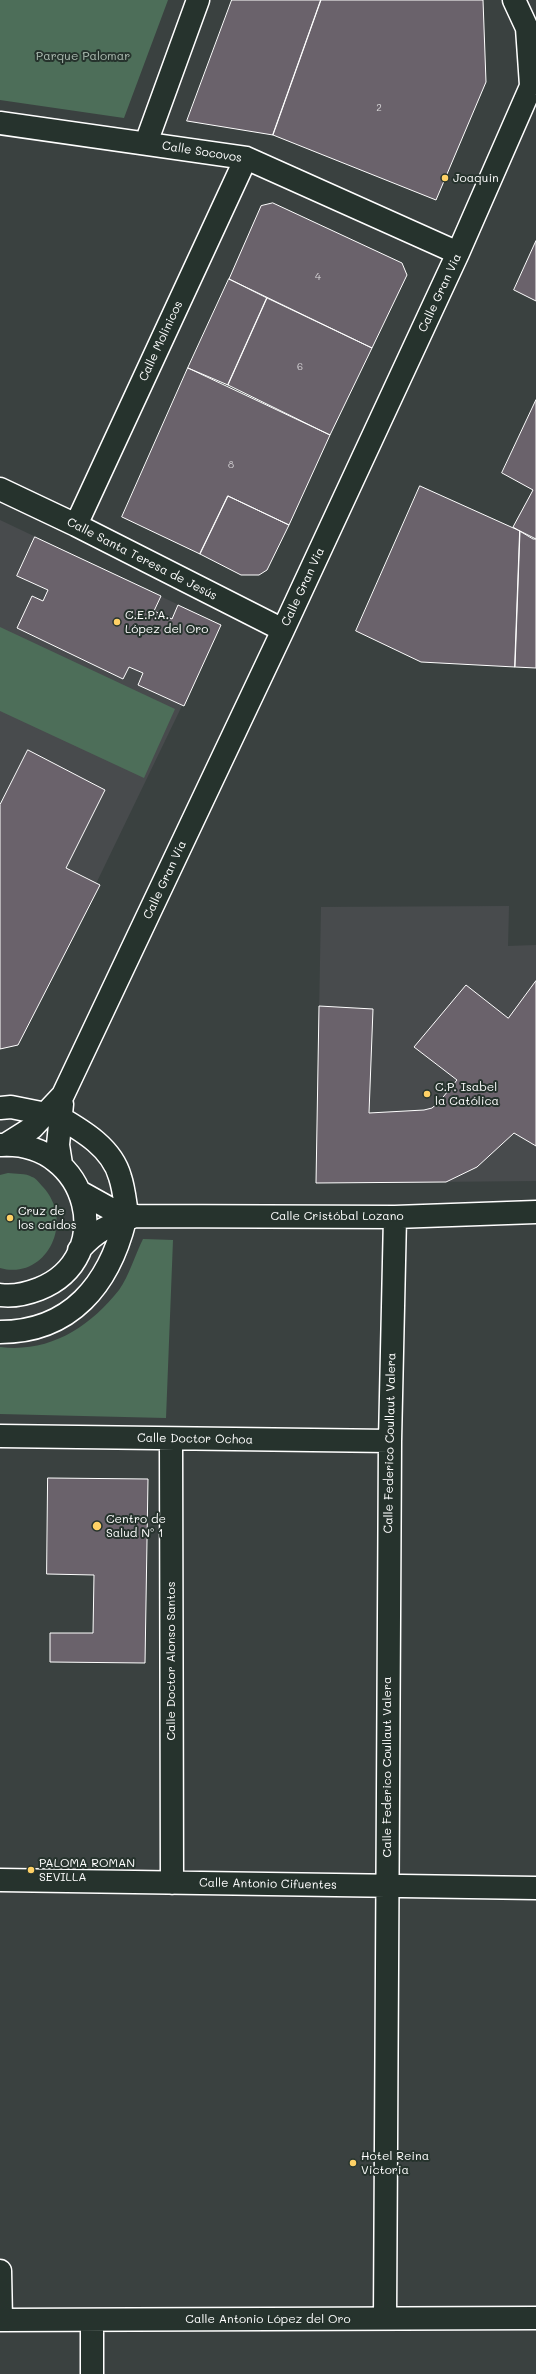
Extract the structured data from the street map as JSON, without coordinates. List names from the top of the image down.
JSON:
{
  "streets": {
    "street": [
      "Calle Socovos",
      "Calle Gran Via",
      "Calle Molinicos",
      "Calle Santa Teresa de Jesús",
      "Calle Cristóbal Lozano",
      "Calle Doctor Ochoa",
      "Calle Federico Coullaut Valera",
      "Calle Doctor Alonso Santos",
      "Calle Antonio Cifuentes",
      "Calle Antonio López del Oro"
    ]
  },
  "crossings": [
    ["Calle Socovos", "Calle Gran Via"],
    ["Calle Socovos", "Calle Molinicos"],
    ["Calle Gran Via", "Calle Santa Teresa de Jesús"],
    ["Calle Molinicos", "Calle Santa Teresa de Jesús"],
    ["Calle Cristóbal Lozano", "Calle Federico Coullaut Valera"],
    ["Calle Doctor Ochoa", "Calle Federico Coullaut Valera"],
    ["Calle Doctor Ochoa", "Calle Doctor Alonso Santos"],
    ["Calle Federico Coullaut Valera", "Calle Antonio Cifuentes"],
    ["Calle Federico Coullaut Valera", "Calle Antonio López del Oro"],
    ["Calle Doctor Alonso Santos", "Calle Antonio Cifuentes"]
  ],
  "parks": ["Parque Palomar"],
  "places": [
    "Joaquin",
    "C.E.P.A. López del Oro",
    "C.P. Isabel la Católica",
    "Cruz de los caidos",
    "Centro de Salud Nº 1",
    "PALOMA ROMAN SEVILLA",
    "Hotel Reina Victoria"
  ],
  "house_numbers": [
    "2",
    "4",
    "6",
    "8"
  ]
}
